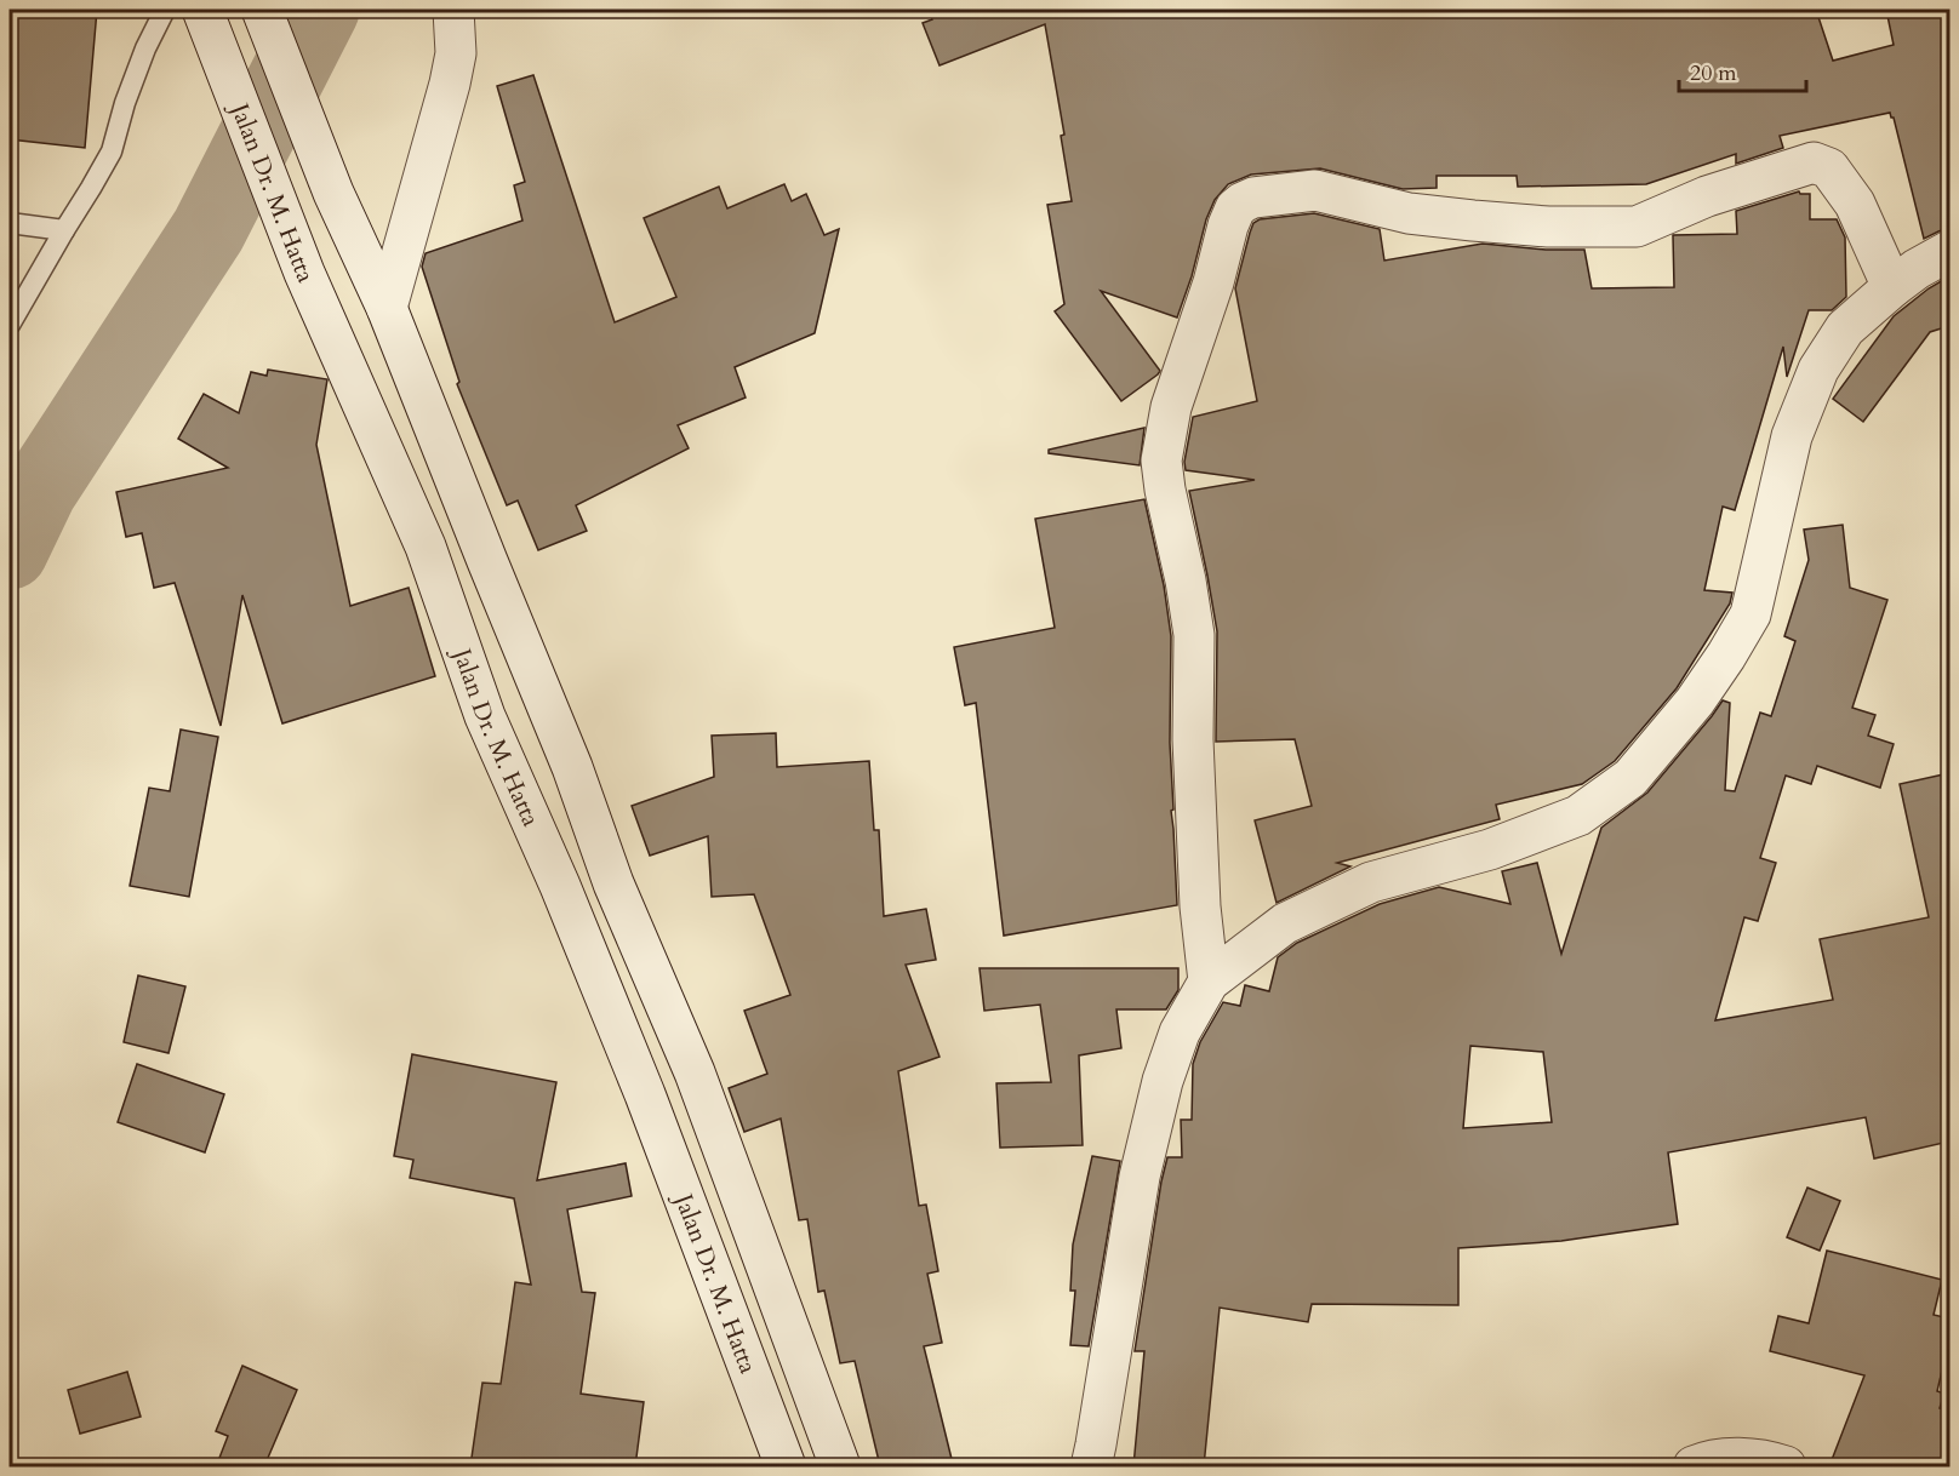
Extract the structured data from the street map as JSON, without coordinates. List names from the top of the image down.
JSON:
{
  "streets": {
    "street": ["Jalan Dr. M. Hatta"]
  },
  "scale_bar": "20 m"
}
